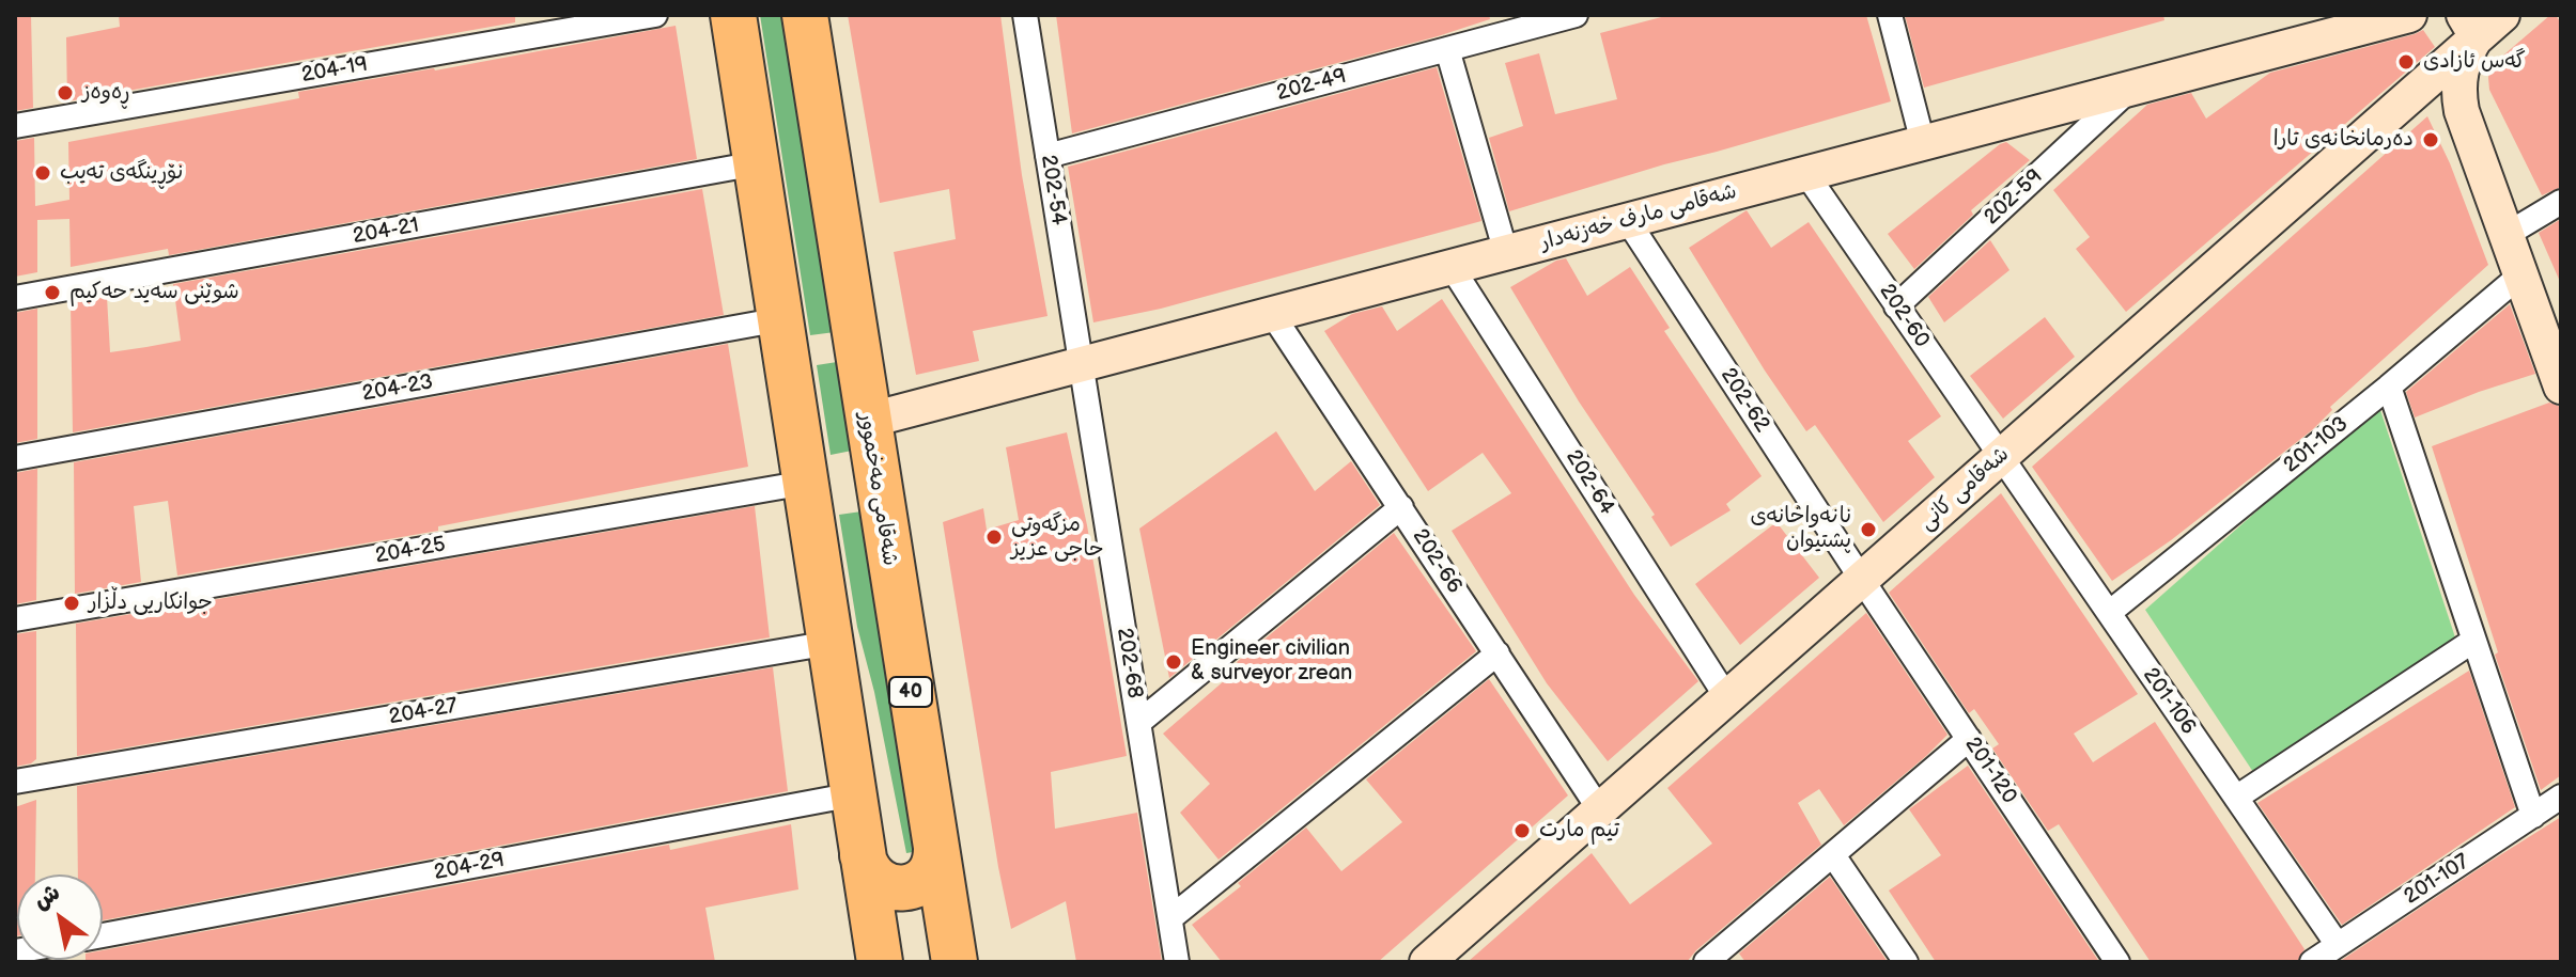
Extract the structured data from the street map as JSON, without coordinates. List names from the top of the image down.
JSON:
{
  "streets": {
    "highway": ["شەقامی مەخموور", "40"],
    "street": [
      "204-19",
      "202-49",
      "202-54",
      "202-59",
      "شەقامی مارف خەزنەدار",
      "204-21",
      "202-60",
      "204-23",
      "202-62",
      "201-103",
      "202-64",
      "شەقامی کانی",
      "204-25",
      "202-66",
      "202-68",
      "201-106",
      "204-27",
      "201-120",
      "204-29",
      "201-107"
    ]
  },
  "crossings": [
    ["202-49", "202-54"],
    ["202-54", "شەقامی مارف خەزنەدار"],
    ["202-54", "202-68"],
    ["202-59", "شەقامی مارف خەزنەدار"],
    ["202-59", "202-60"],
    ["شەقامی مارف خەزنەدار", "202-60"],
    ["شەقامی مارف خەزنەدار", "202-62"],
    ["شەقامی مارف خەزنەدار", "202-64"],
    ["شەقامی مارف خەزنەدار", "شەقامی مەخموور"],
    ["شەقامی مارف خەزنەدار", "202-66"],
    ["شەقامی مارف خەزنەدار", "202-68"],
    ["202-60", "شەقامی کانی"],
    ["202-60", "201-106"],
    ["202-62", "شەقامی کانی"],
    ["202-62", "201-120"],
    ["201-103", "201-106"],
    ["202-64", "شەقامی کانی"],
    ["شەقامی کانی", "202-66"],
    ["شەقامی کانی", "201-106"],
    ["شەقامی کانی", "201-120"],
    ["201-106", "201-107"]
  ],
  "places": [
    "گەس ئازادی",
    "ڕەوەز",
    "دەرمانخانەی تارا",
    "نۆڕینگەی تەیب",
    "شوێنی سەید حەکیم",
    "نانەواخانەی پشتیوان",
    "مزگەوتی حاجی عزیز",
    "جوانکاریی دڵزار",
    "Engineer civilian & surveyor zrean",
    "تيم مارت"
  ],
  "north": "top left"
}
